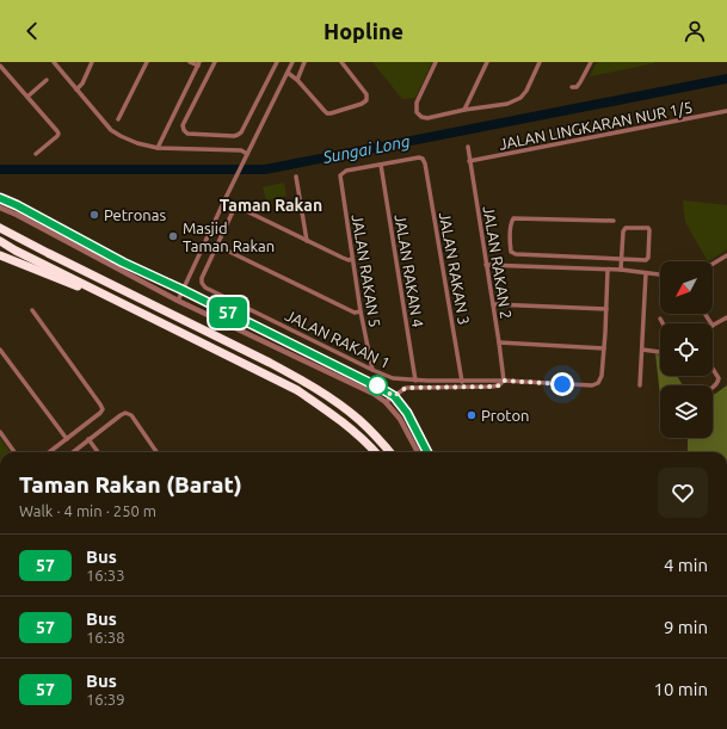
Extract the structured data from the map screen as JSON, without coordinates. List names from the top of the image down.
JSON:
{
  "streets": {
    "street": [
      "JALAN LINGKARAN NUR 1/5",
      "JALAN RAKAN 2",
      "JALAN RAKAN 3",
      "JALAN RAKAN 5",
      "JALAN RAKAN 4",
      "JALAN RAKAN 1"
    ]
  },
  "crossings": [
    ["JALAN LINGKARAN NUR 1/5", "JALAN RAKAN 2"],
    ["JALAN RAKAN 2", "JALAN RAKAN 1"],
    ["JALAN RAKAN 3", "JALAN RAKAN 5"],
    ["JALAN RAKAN 3", "JALAN RAKAN 4"],
    ["JALAN RAKAN 3", "JALAN RAKAN 1"],
    ["JALAN RAKAN 5", "JALAN RAKAN 4"],
    ["JALAN RAKAN 5", "JALAN RAKAN 1"],
    ["JALAN RAKAN 4", "JALAN RAKAN 1"]
  ],
  "districts": ["Taman Rakan"],
  "water": ["Sungai Long"],
  "places": ["Petronas", "Masjid Taman Rakan", "Proton"],
  "lines": ["bus line 57"],
  "north": "bottom left",
  "page": {
    "header": "Hopline",
    "on_map": "57",
    "heading": ["Taman Rakan (Barat)", "Walk · 4 min · 250 m"],
    "list": [
      {
        "mark": "57",
        "name": "Bus",
        "note": "16:33",
        "value": "4 min"
      },
      {
        "mark": "57",
        "name": "Bus",
        "note": "16:38",
        "value": "9 min"
      },
      {
        "mark": "57",
        "name": "Bus",
        "note": "16:39",
        "value": "10 min"
      }
    ]
  }
}
